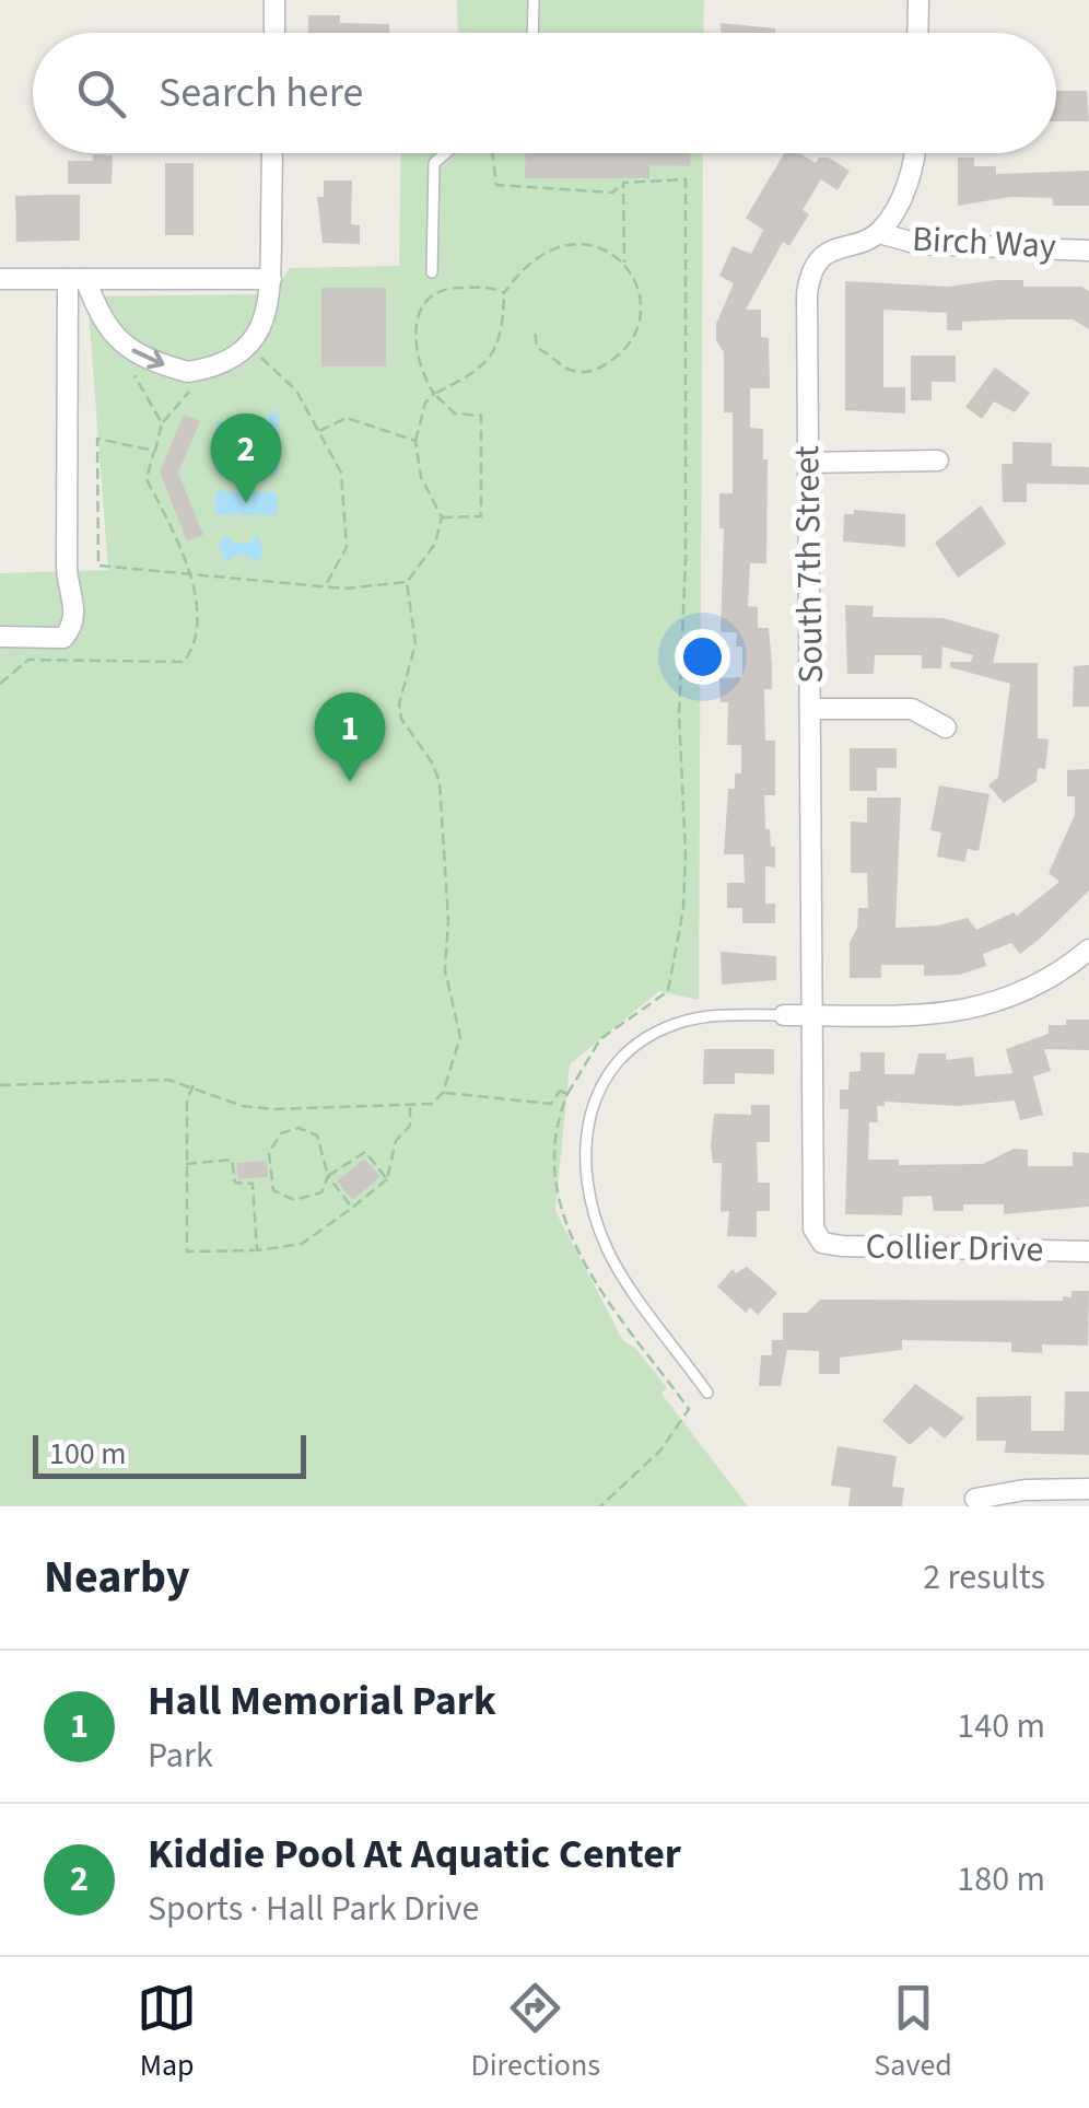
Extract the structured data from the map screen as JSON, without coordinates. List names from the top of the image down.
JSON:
{
  "streets": {
    "street": ["Birch Way", "South 7th Street", "Collier Drive"]
  },
  "crossings": [
    ["Birch Way", "South 7th Street"],
    ["South 7th Street", "Collier Drive"]
  ],
  "scale_bar": "100 m",
  "page": {
    "search": "Search here",
    "pins": ["2", "1"],
    "scale": "100 m",
    "heading": ["Nearby", "2 results"],
    "list": [
      {
        "mark": "1",
        "name": "Hall Memorial Park",
        "note": "Park",
        "value": "140 m"
      },
      {
        "mark": "2",
        "name": "Kiddie Pool At Aquatic Center",
        "note": "Sports · Hall Park Drive",
        "value": "180 m"
      }
    ],
    "nav": ["Map", "Directions", "Saved"]
  }
}
